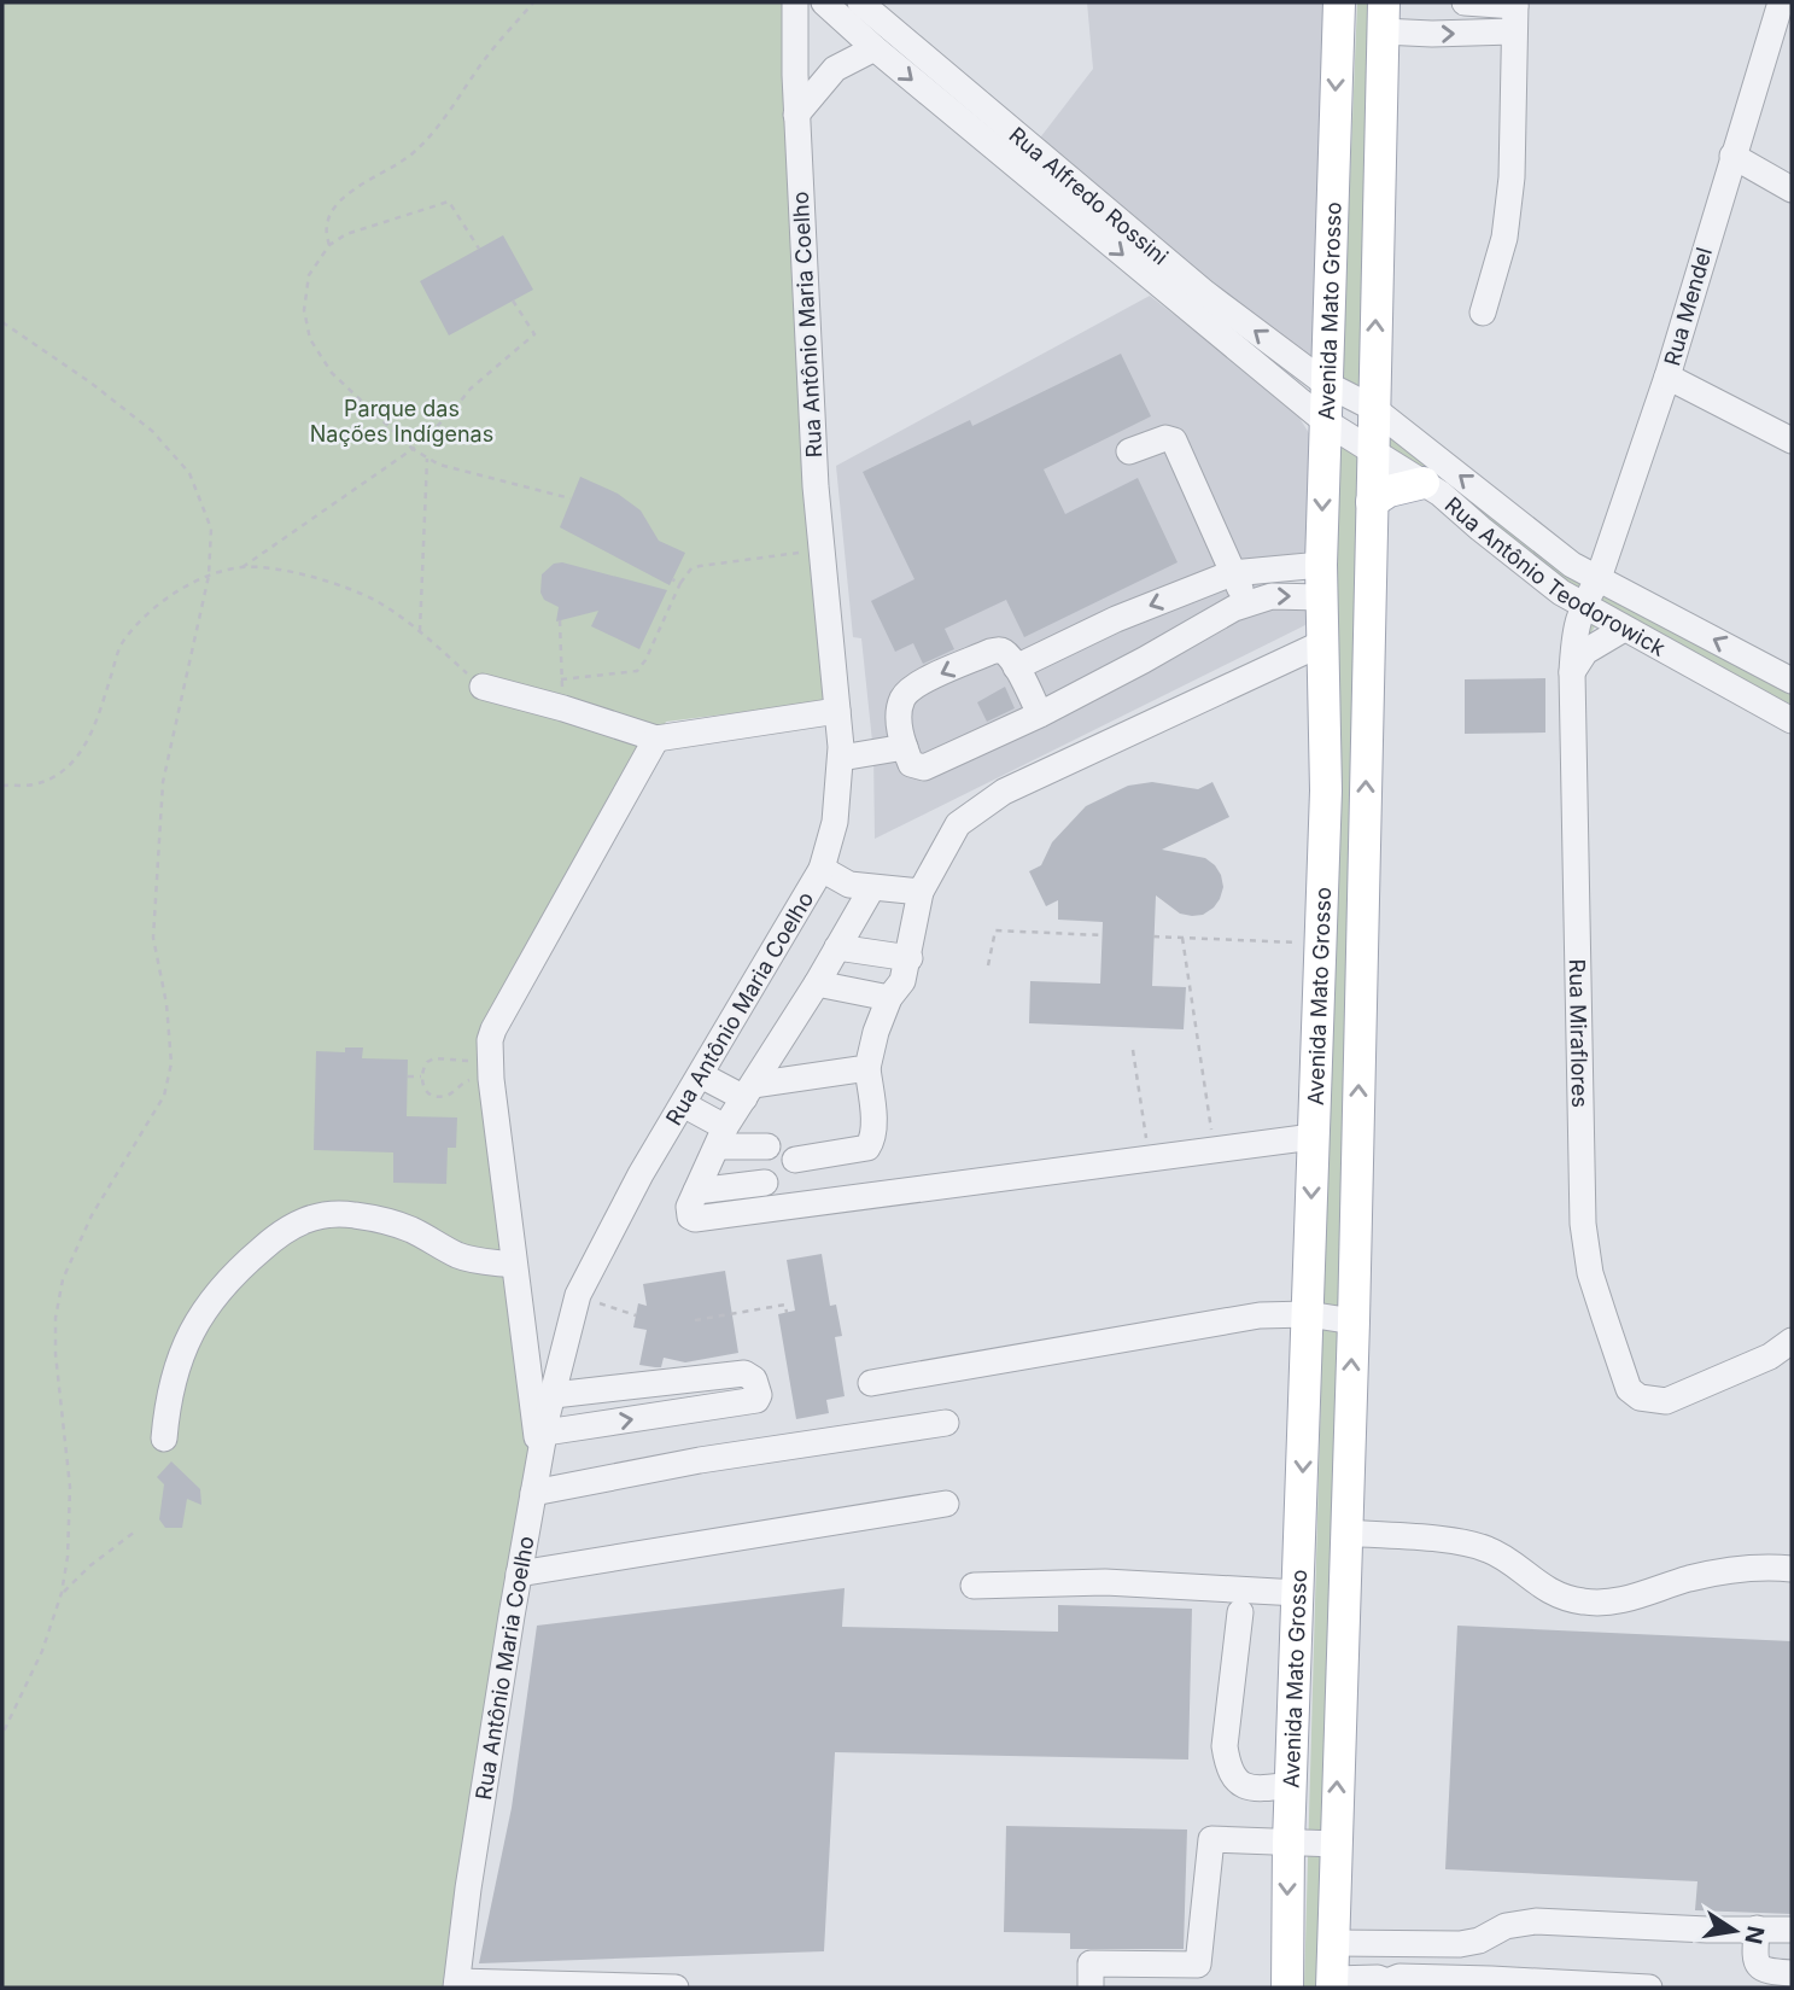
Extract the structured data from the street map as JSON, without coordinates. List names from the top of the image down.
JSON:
{
  "streets": {
    "main road": ["Avenida Mato Grosso"],
    "street": [
      "Rua Alfredo Rossini",
      "Rua Mendel",
      "Rua Antônio Maria Coelho",
      "Rua Antônio Teodorowick",
      "Rua Miraflores"
    ]
  },
  "crossings": [
    ["Rua Alfredo Rossini", "Avenida Mato Grosso"],
    ["Rua Alfredo Rossini", "Rua Antônio Teodorowick"],
    ["Rua Mendel", "Rua Antônio Teodorowick"],
    ["Rua Mendel", "Rua Miraflores"],
    ["Avenida Mato Grosso", "Rua Antônio Teodorowick"],
    ["Rua Antônio Teodorowick", "Rua Miraflores"]
  ],
  "one_way": ["Rua Alfredo Rossini"],
  "parks": ["Parque das Nações Indígenas"],
  "north": "right"
}
